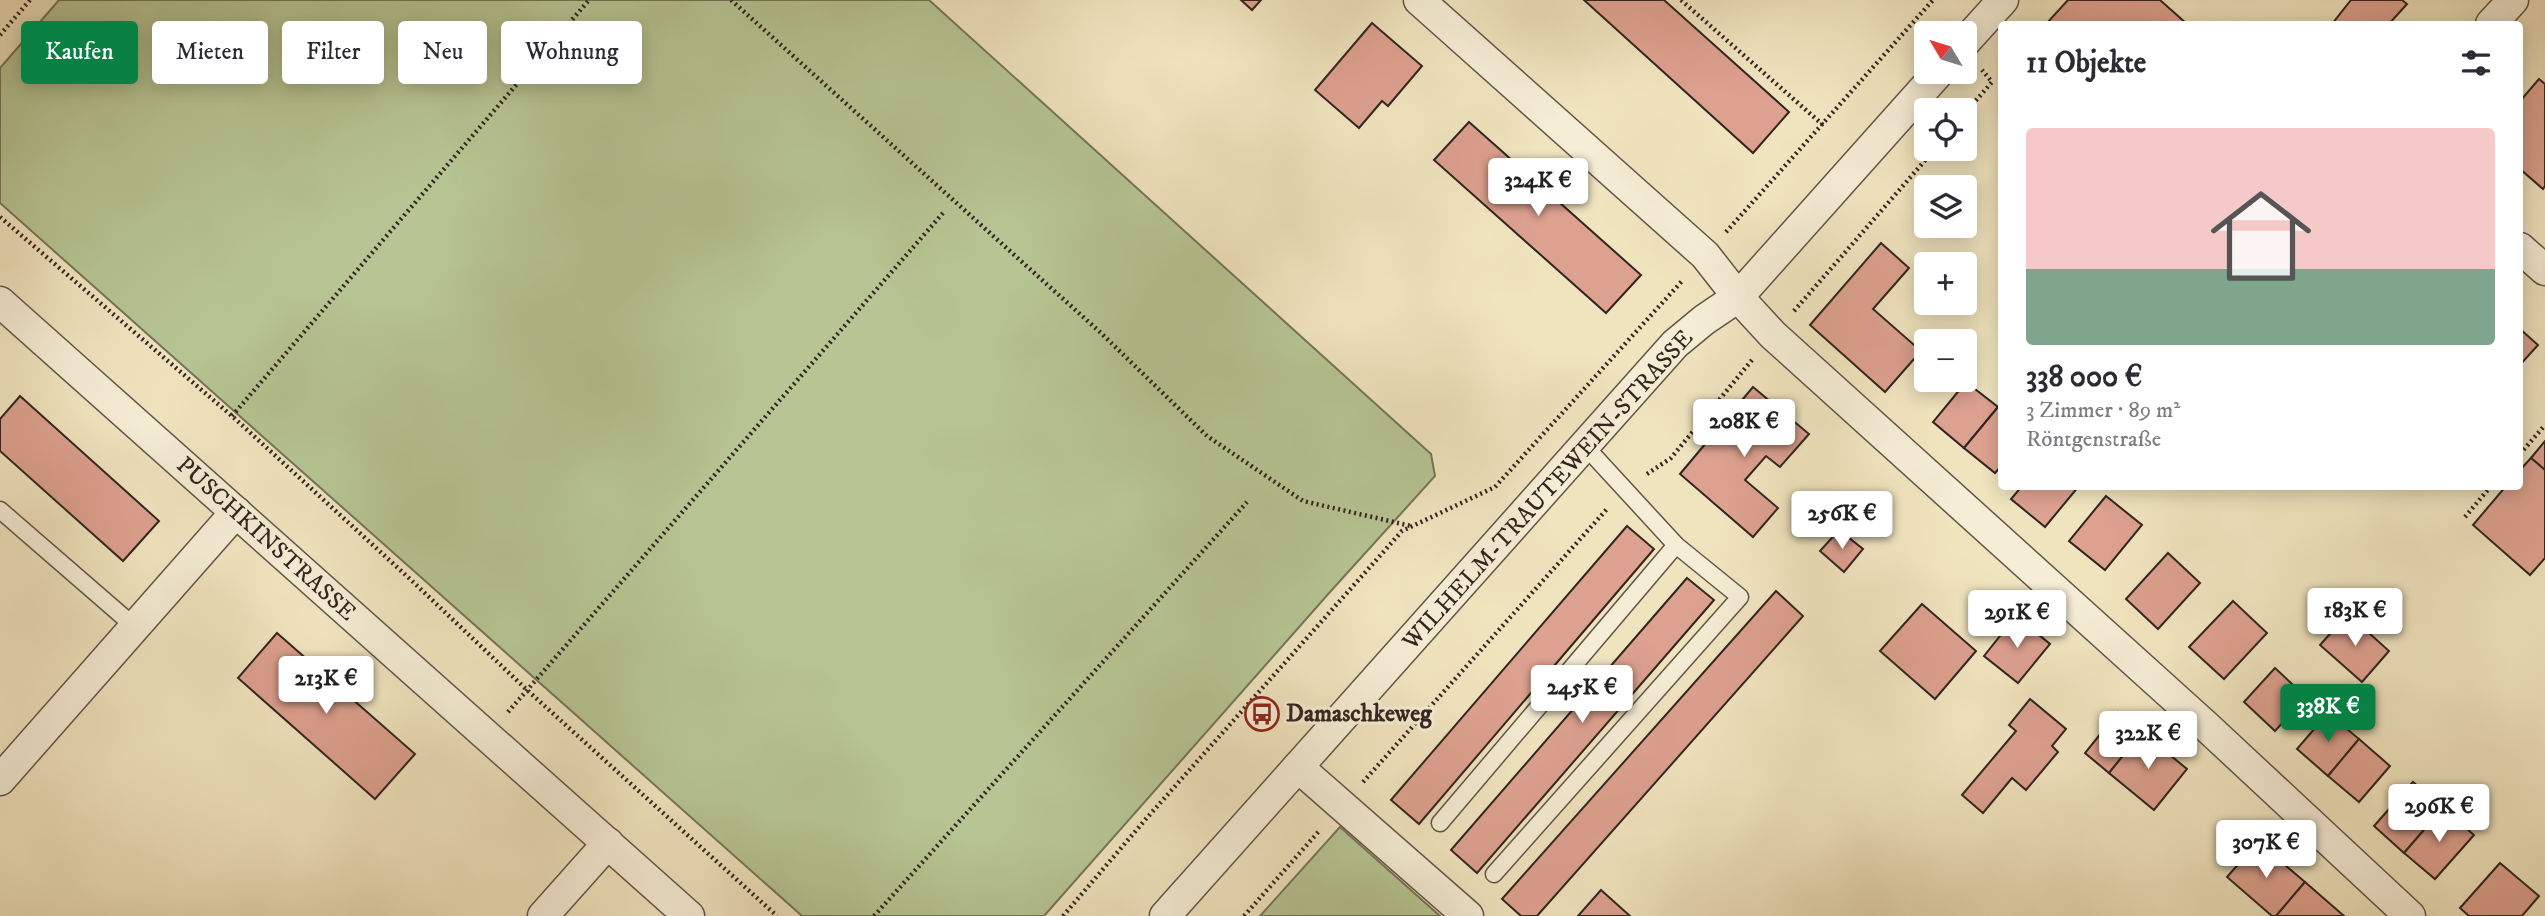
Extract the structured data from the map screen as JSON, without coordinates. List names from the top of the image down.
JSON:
{
  "streets": {
    "street": ["WILHELM-TRAUTEWEIN-STRASSE", "PUSCHKINSTRASSE"]
  },
  "places": {
    "bus stop": ["Damaschkeweg"]
  },
  "north": "top left",
  "page": {
    "map_buttons": ["+", "−"],
    "chip": [
      "Kaufen",
      "Mieten",
      "Filter",
      "Neu",
      "Wohnung"
    ],
    "heading": "11 Objekte",
    "list": [
      {
        "name": "338 000 €",
        "note": "3 Zimmer · 89 m² · Röntgenstraße"
      }
    ],
    "price": [
      "324K €",
      "208K €",
      "256K €",
      "183K €",
      "291K €",
      "213K €",
      "245K €",
      "338K €",
      "322K €",
      "296K €",
      "307K €"
    ]
  }
}
